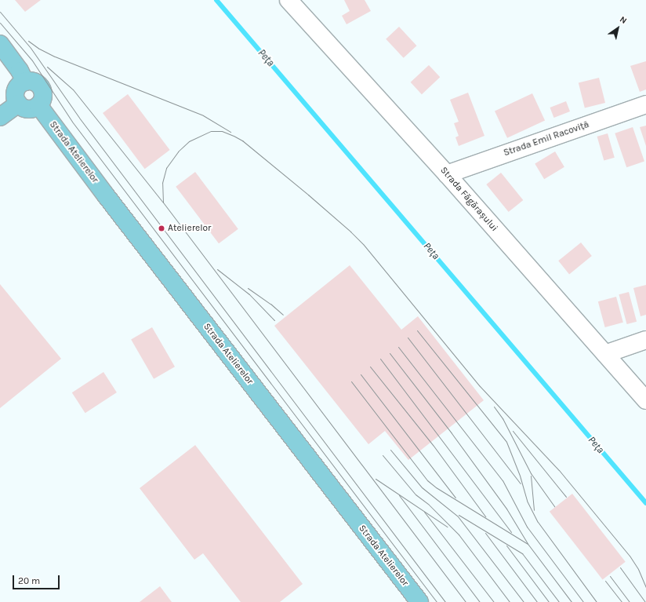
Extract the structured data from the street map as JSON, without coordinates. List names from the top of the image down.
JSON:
{
  "streets": {
    "main road": ["Strada Atelierelor"],
    "street": ["Strada Emil Racoviță", "Strada Făgărașului"]
  },
  "crossings": [
    ["Strada Emil Racoviță", "Strada Făgărașului"]
  ],
  "water": ["Peța"],
  "places": ["Atelierelor"],
  "scale_bar": "20 m",
  "north": "top right"
}
